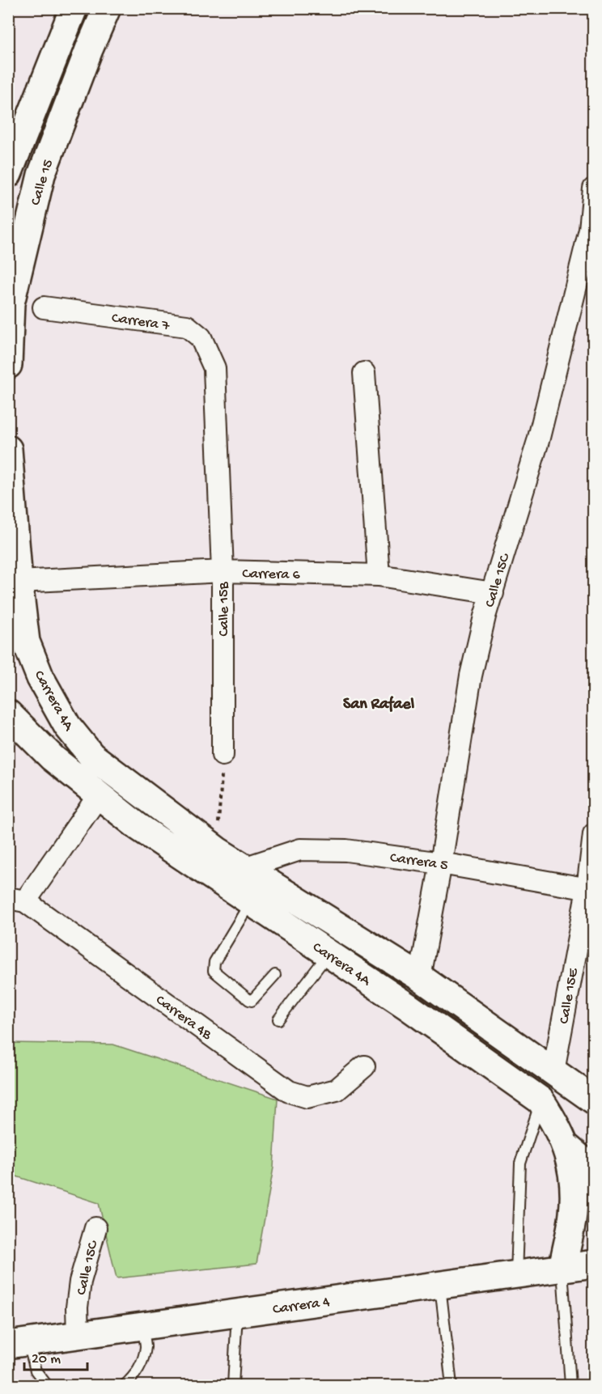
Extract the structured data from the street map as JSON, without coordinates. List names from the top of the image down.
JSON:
{
  "streets": {
    "main road": ["Calle 15", "Carrera 4A", "Carrera 4"],
    "street": [
      "Carrera 7",
      "Carrera 6",
      "Calle 15C",
      "Calle 15B",
      "Carrera 5",
      "Calle 15E",
      "Carrera 4B"
    ]
  },
  "crossings": [
    ["Carrera 7", "Calle 15B"],
    ["Carrera 6", "Calle 15C"],
    ["Carrera 6", "Calle 15B"],
    ["Calle 15C", "Carrera 4A"],
    ["Calle 15C", "Carrera 5"],
    ["Calle 15C", "Carrera 4"],
    ["Carrera 4A", "Carrera 5"],
    ["Carrera 4A", "Calle 15E"],
    ["Carrera 4A", "Carrera 4"],
    ["Carrera 5", "Calle 15E"]
  ],
  "districts": ["San Rafael"],
  "scale_bar": "20 m"
}
